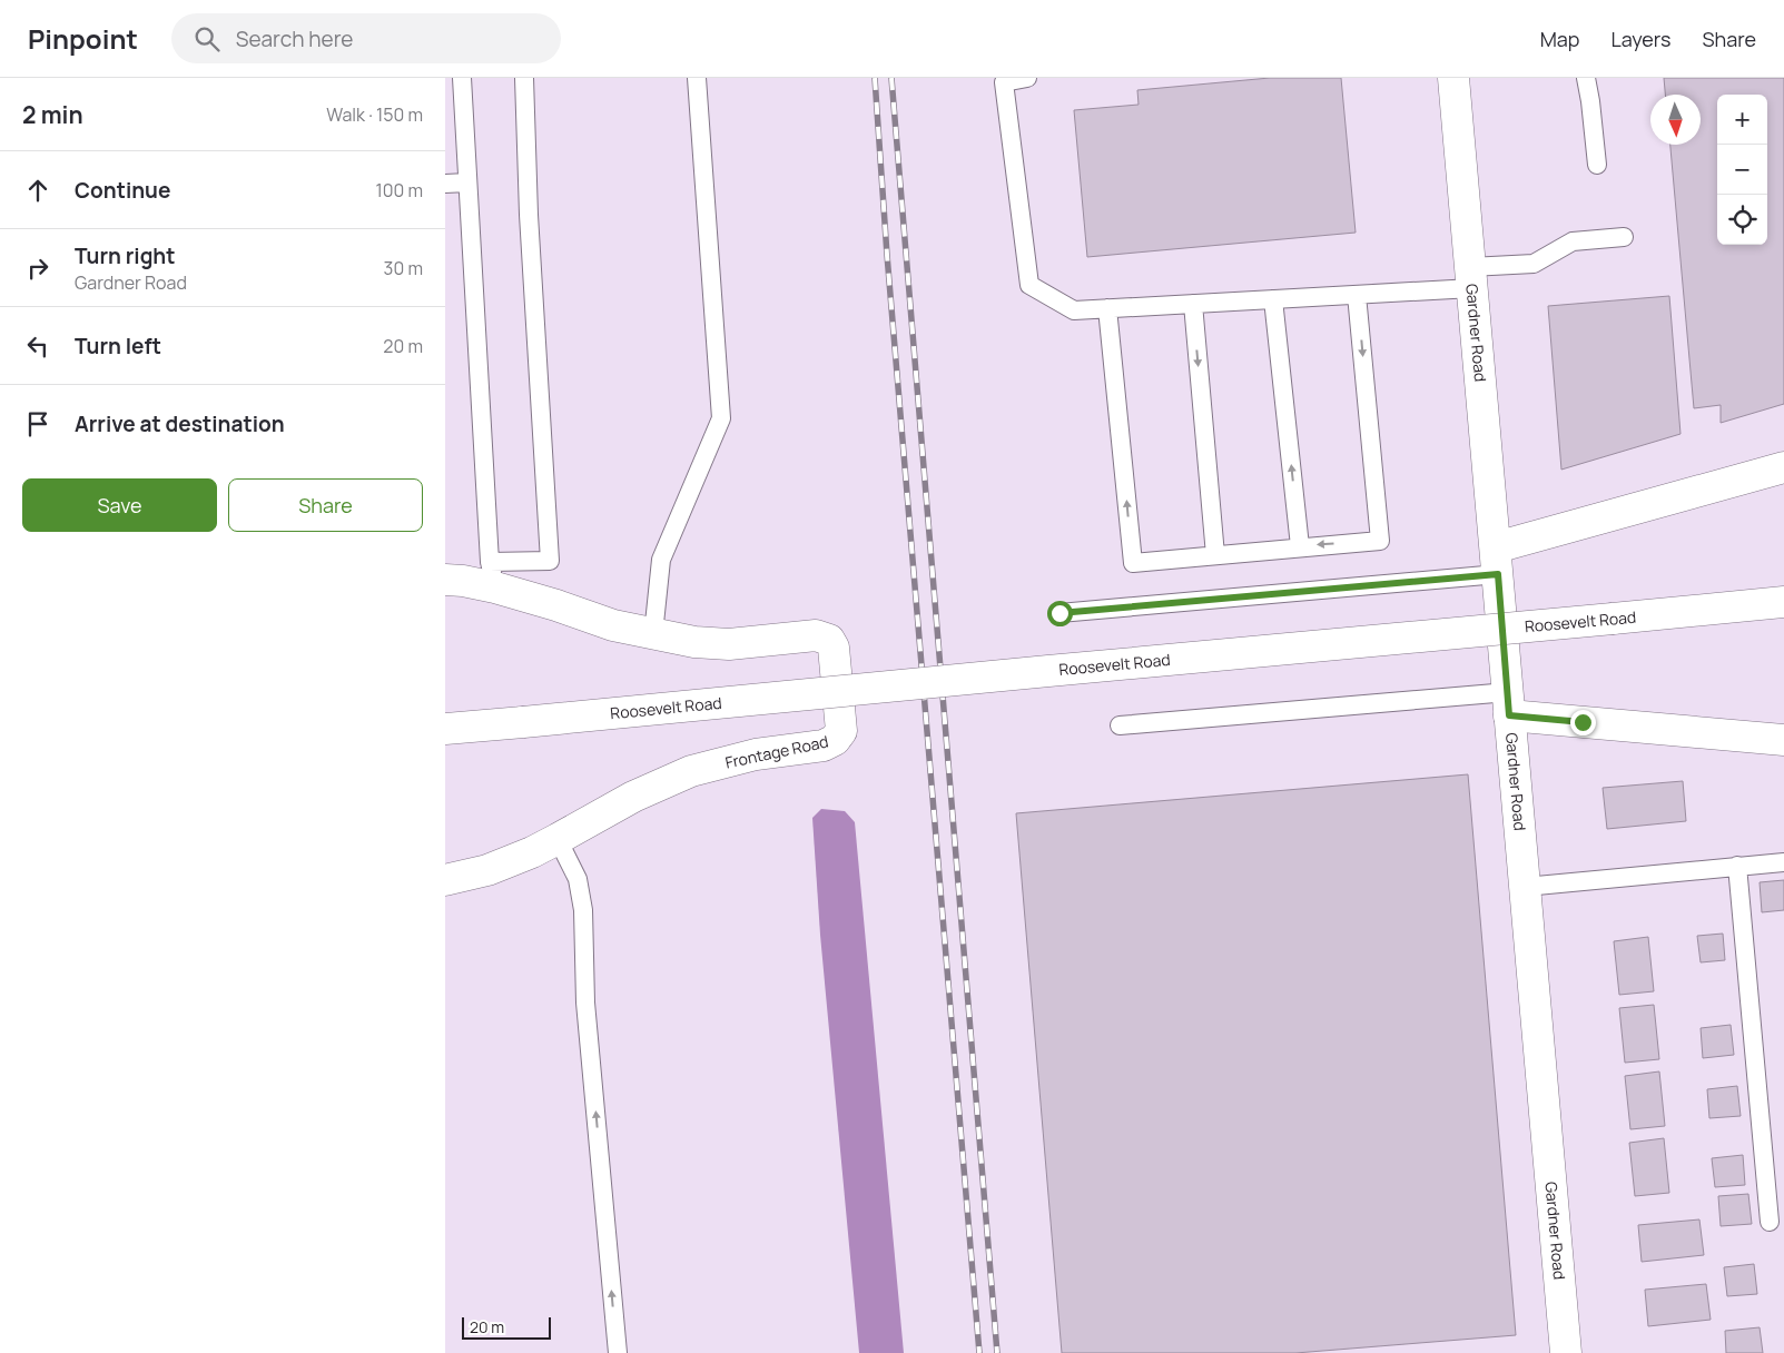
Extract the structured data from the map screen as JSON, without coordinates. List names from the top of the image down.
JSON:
{
  "streets": {
    "street": ["Gardner Road", "Roosevelt Road", "Frontage Road"]
  },
  "scale_bar": "20 m",
  "north": "bottom",
  "page": {
    "header": "Pinpoint",
    "search": "Search here",
    "nav": ["Map", "Layers", "Share"],
    "heading": ["2 min", "Walk · 150 m"],
    "map_buttons": ["+", "−"],
    "list": [
      ["Continue", "100 m"],
      ["Turn right", "Gardner Road", "30 m"],
      ["Turn left", "20 m"],
      "Arrive at destination"
    ],
    "buttons": ["Save", "Share"],
    "scale": "20 m"
  }
}
